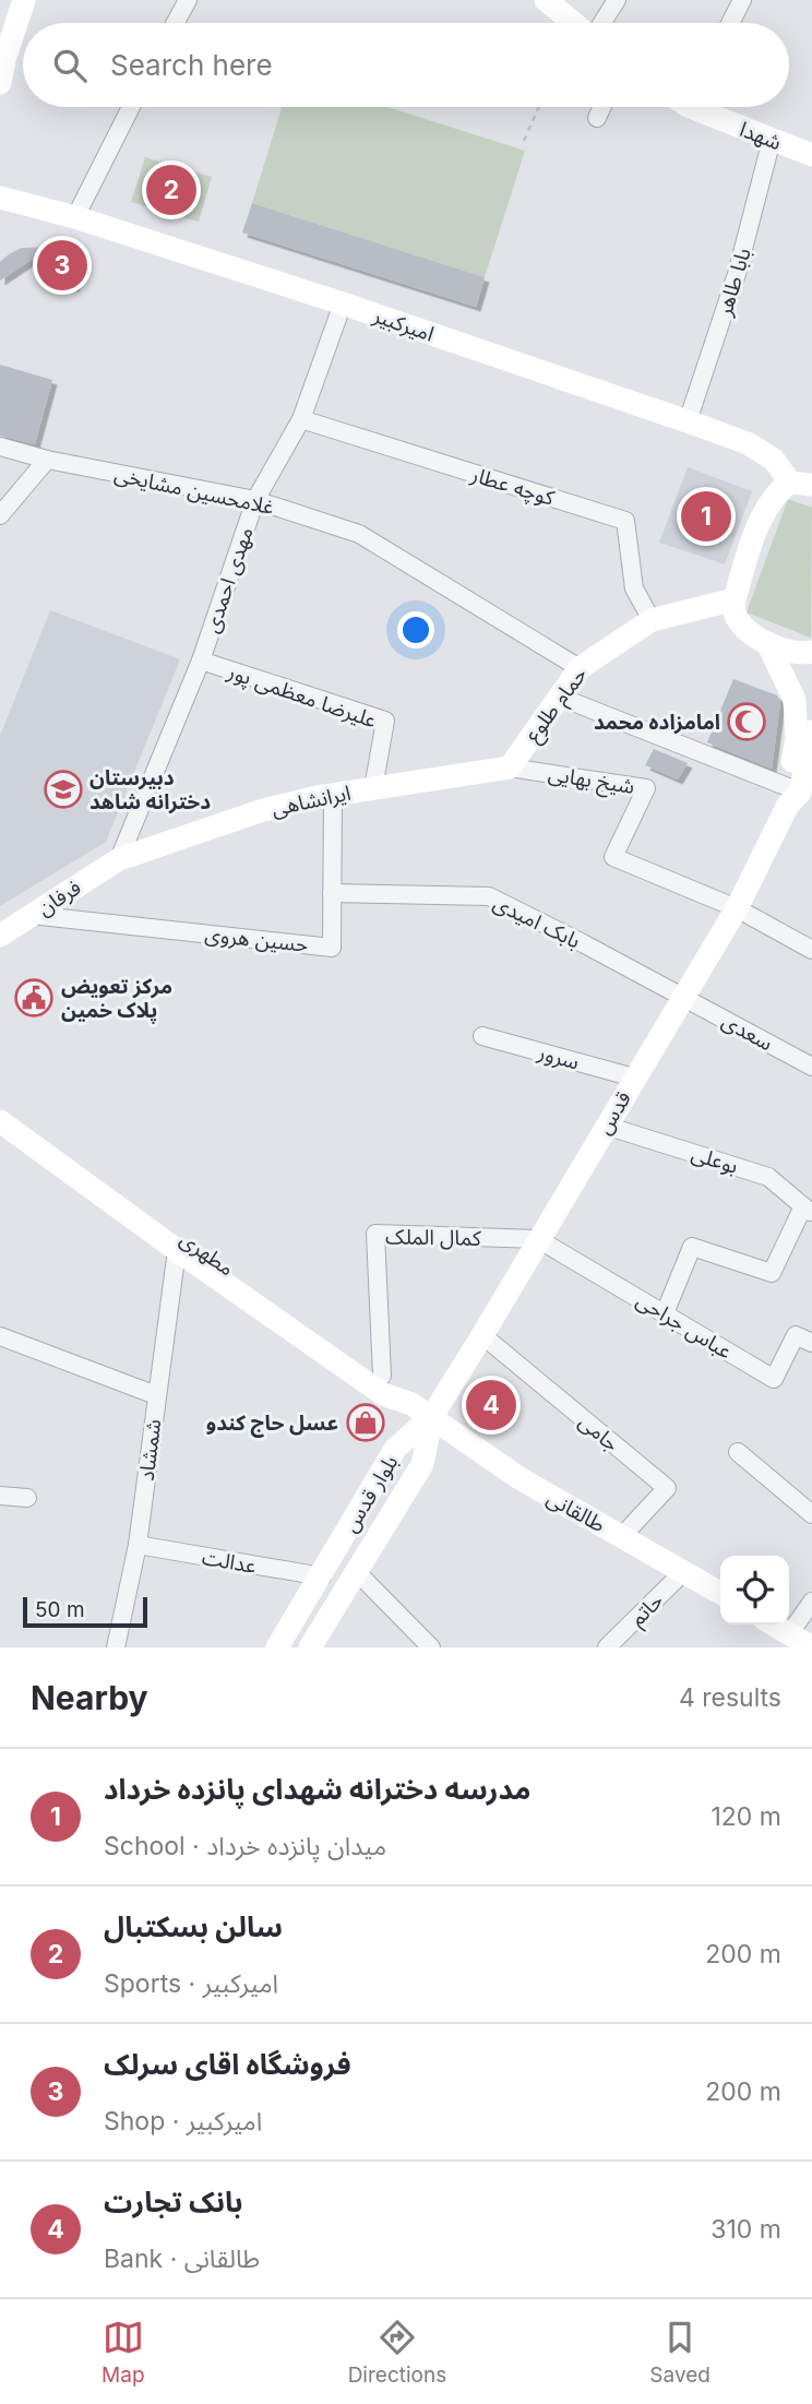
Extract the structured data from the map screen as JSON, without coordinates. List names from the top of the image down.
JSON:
{
  "streets": {
    "main road": [
      "شهدا",
      "امیرکبیر",
      "حمام طلوع",
      "ایرانشاهی",
      "فرفان",
      "قدس",
      "مطهری",
      "بلوار قدس",
      "طالقانی"
    ],
    "street": [
      "بابا طاهر",
      "کوچه عطار",
      "غلامحسین مشایخی",
      "مهدی احمدی",
      "علیرضا معظمی پور",
      "شیخ بهایی",
      "بابک امیدی",
      "حسین هروی",
      "سعدی",
      "سرور",
      "بوعلی",
      "کمال الملک",
      "عباس جراحی",
      "جامی",
      "شمشاد",
      "عدالت",
      "حاتم"
    ]
  },
  "crossings": [
    ["شهدا", "بابا طاهر"],
    ["بابا طاهر", "امیرکبیر"],
    ["امیرکبیر", "مهدی احمدی"],
    ["کوچه عطار", "مهدی احمدی"],
    ["کوچه عطار", "حمام طلوع"],
    ["غلامحسین مشایخی", "مهدی احمدی"],
    ["غلامحسین مشایخی", "حمام طلوع"],
    ["مهدی احمدی", "علیرضا معظمی پور"],
    ["مهدی احمدی", "ایرانشاهی"],
    ["مهدی احمدی", "فرفان"],
    ["علیرضا معظمی پور", "ایرانشاهی"],
    ["حمام طلوع", "شیخ بهایی"],
    ["حمام طلوع", "ایرانشاهی"],
    ["شیخ بهایی", "ایرانشاهی"],
    ["شیخ بهایی", "قدس"],
    ["ایرانشاهی", "فرفان"],
    ["ایرانشاهی", "حسین هروی"],
    ["فرفان", "حسین هروی"],
    ["بابک امیدی", "حسین هروی"],
    ["بابک امیدی", "سعدی"],
    ["بابک امیدی", "قدس"],
    ["سعدی", "قدس"],
    ["سرور", "قدس"],
    ["قدس", "بوعلی"],
    ["قدس", "کمال الملک"],
    ["قدس", "مطهری"],
    ["قدس", "عباس جراحی"],
    ["قدس", "جامی"],
    ["قدس", "بلوار قدس"],
    ["قدس", "طالقانی"],
    ["کمال الملک", "مطهری"],
    ["کمال الملک", "عباس جراحی"],
    ["مطهری", "شمشاد"],
    ["مطهری", "بلوار قدس"],
    ["مطهری", "طالقانی"],
    ["جامی", "طالقانی"],
    ["شمشاد", "عدالت"],
    ["بلوار قدس", "طالقانی"],
    ["بلوار قدس", "عدالت"],
    ["طالقانی", "حاتم"]
  ],
  "places": {
    "mosque": ["امامزاده محمد"],
    "school or university": ["دبیرستان دخترانه شاهد"],
    "public building": ["مرکز تعویض پلاک خمین"],
    "shop": ["عسل حاج کندو"]
  },
  "scale_bar": "50 m",
  "page": {
    "search": "Search here",
    "pins": [
      "2",
      "3",
      "1",
      "4"
    ],
    "scale": "50 m",
    "heading": ["Nearby", "4 results"],
    "list": [
      {
        "mark": "1",
        "name": "مدرسه دخترانه شهدای پانزده خرداد",
        "note": "School · میدان پانزده خرداد",
        "value": "120 m"
      },
      {
        "mark": "2",
        "name": "سالن بسکتبال",
        "note": "Sports · امیرکبیر",
        "value": "200 m"
      },
      {
        "mark": "3",
        "name": "فروشگاه اقای سرلک",
        "note": "Shop · امیرکبیر",
        "value": "200 m"
      },
      {
        "mark": "4",
        "name": "بانک تجارت",
        "note": "Bank · طالقانی",
        "value": "310 m"
      }
    ],
    "nav": ["Map", "Directions", "Saved"]
  }
}
